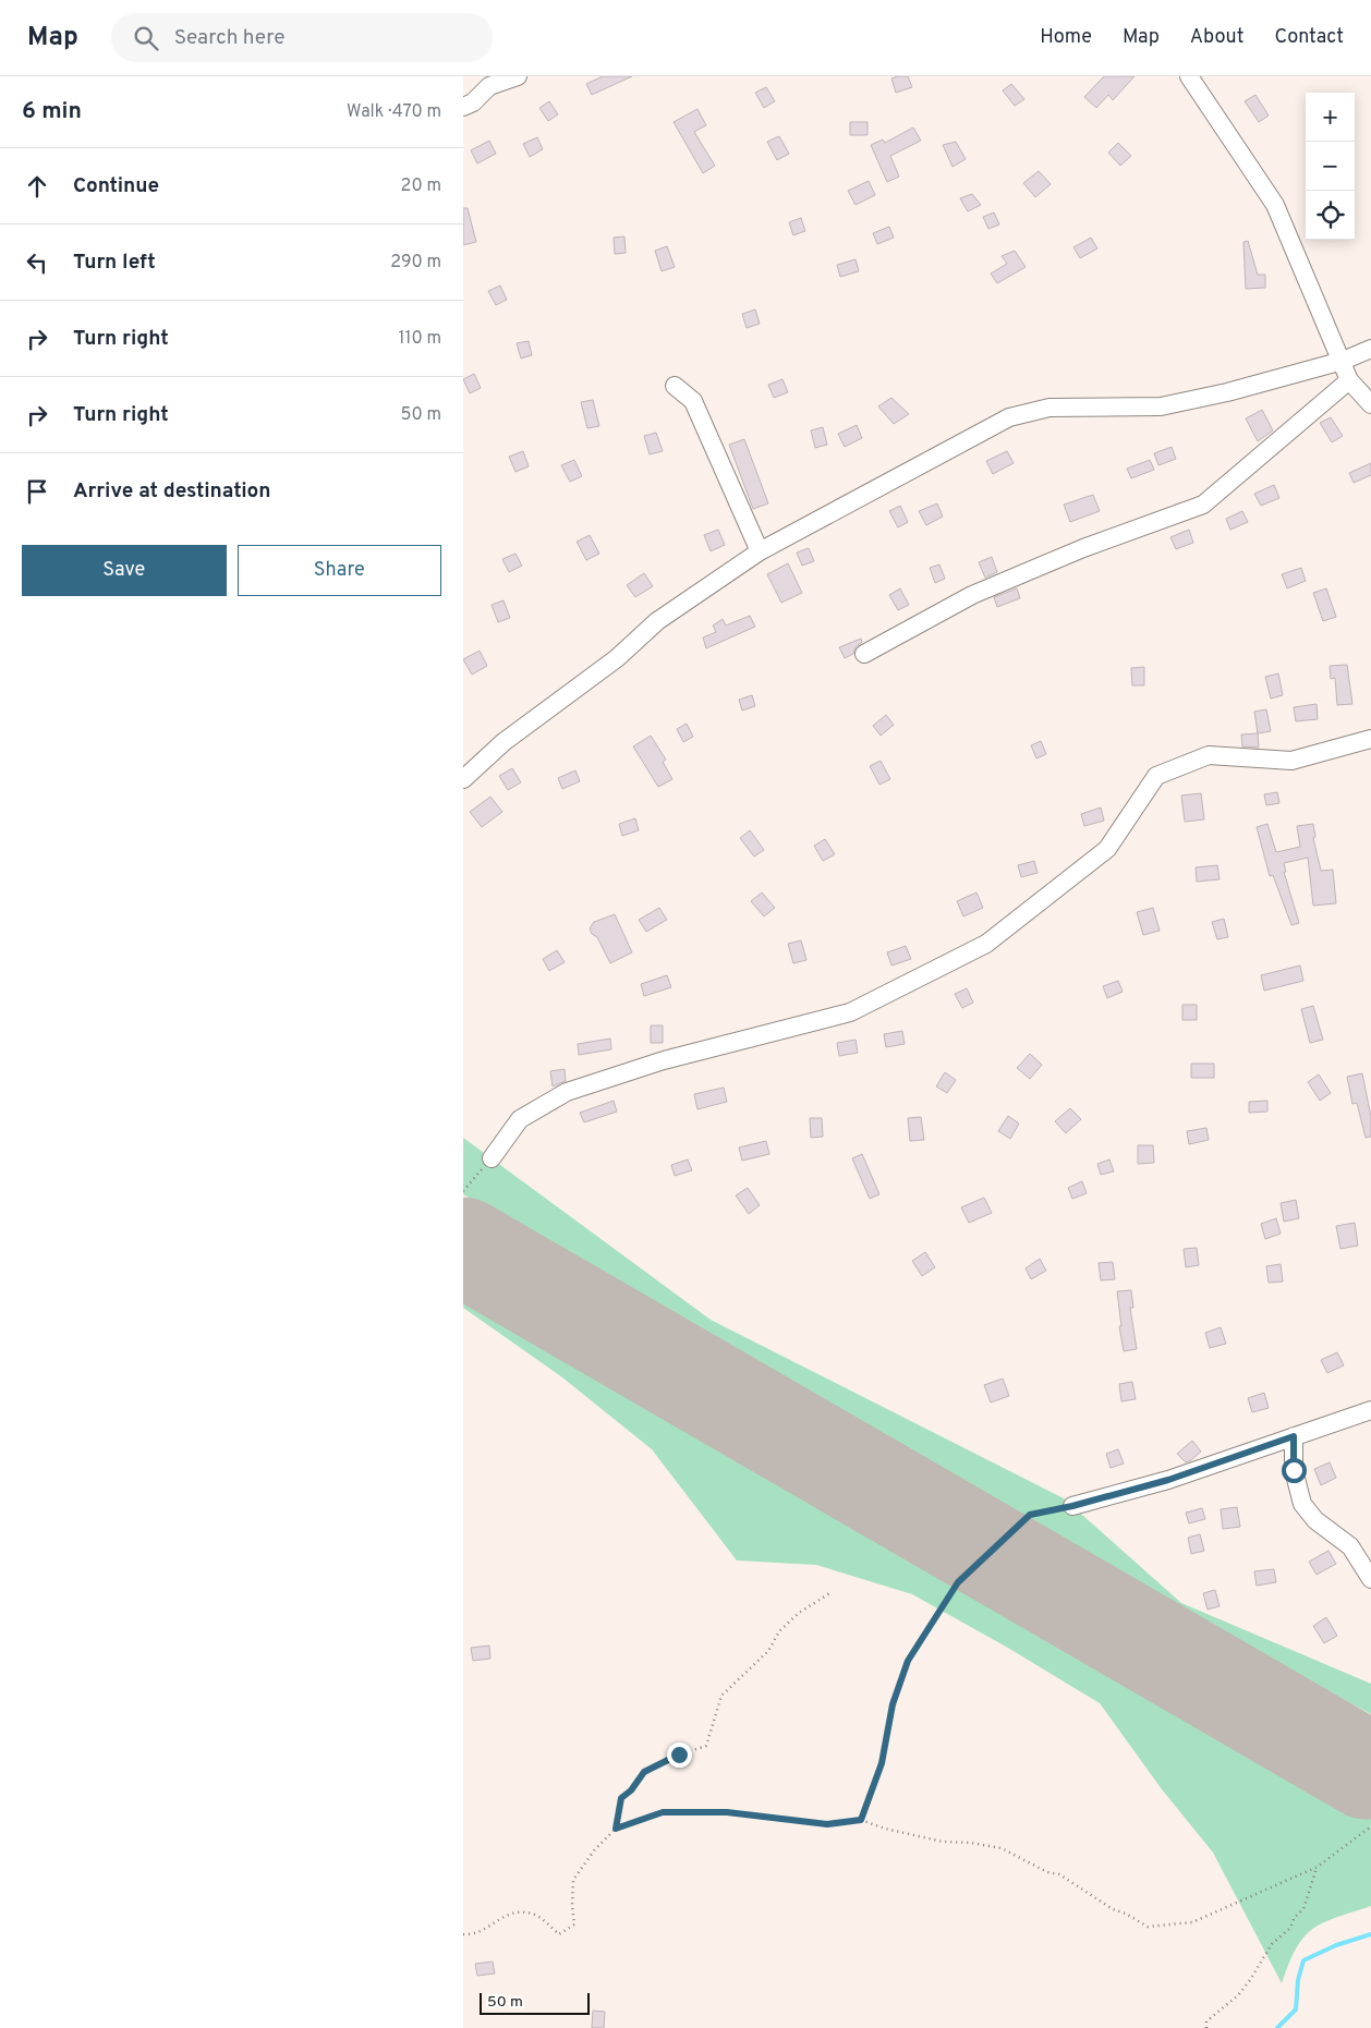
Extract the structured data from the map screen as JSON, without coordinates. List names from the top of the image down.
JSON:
{
  "scale_bar": "50 m",
  "page": {
    "header": "Map",
    "search": "Search here",
    "nav": [
      "Home",
      "Map",
      "About",
      "Contact"
    ],
    "heading": ["6 min", "Walk · 470 m"],
    "map_buttons": ["+", "−"],
    "list": [
      ["Continue", "20 m"],
      ["Turn left", "290 m"],
      ["Turn right", "110 m"],
      ["Turn right", "50 m"],
      "Arrive at destination"
    ],
    "buttons": ["Save", "Share"],
    "scale": "50 m"
  }
}
